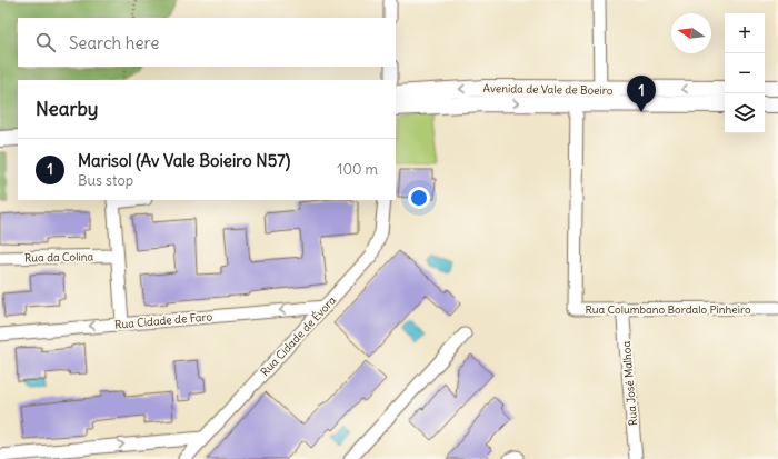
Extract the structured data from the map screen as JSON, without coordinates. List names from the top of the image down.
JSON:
{
  "streets": {
    "street": [
      "Avenida de Vale de Boeiro",
      "Rua da Colina",
      "Rua Columbano Bordalo Pinheiro",
      "Rua Cidade de Faro",
      "Rua Cidade de Évora",
      "Rua José Malhoa"
    ]
  },
  "crossings": [
    ["Avenida de Vale de Boeiro", "Rua Columbano Bordalo Pinheiro"],
    ["Rua Columbano Bordalo Pinheiro", "Rua José Malhoa"],
    ["Rua Cidade de Faro", "Rua Cidade de Évora"]
  ],
  "one_way": ["Rua Cidade de Faro"],
  "north": "left",
  "page": {
    "map_buttons": ["+", "−"],
    "search": "Search here",
    "pins": "1",
    "heading": "Nearby",
    "list": [
      {
        "mark": "1",
        "name": "Marisol (Av Vale Boieiro N57)",
        "note": "Bus stop",
        "value": "100 m"
      }
    ]
  }
}
